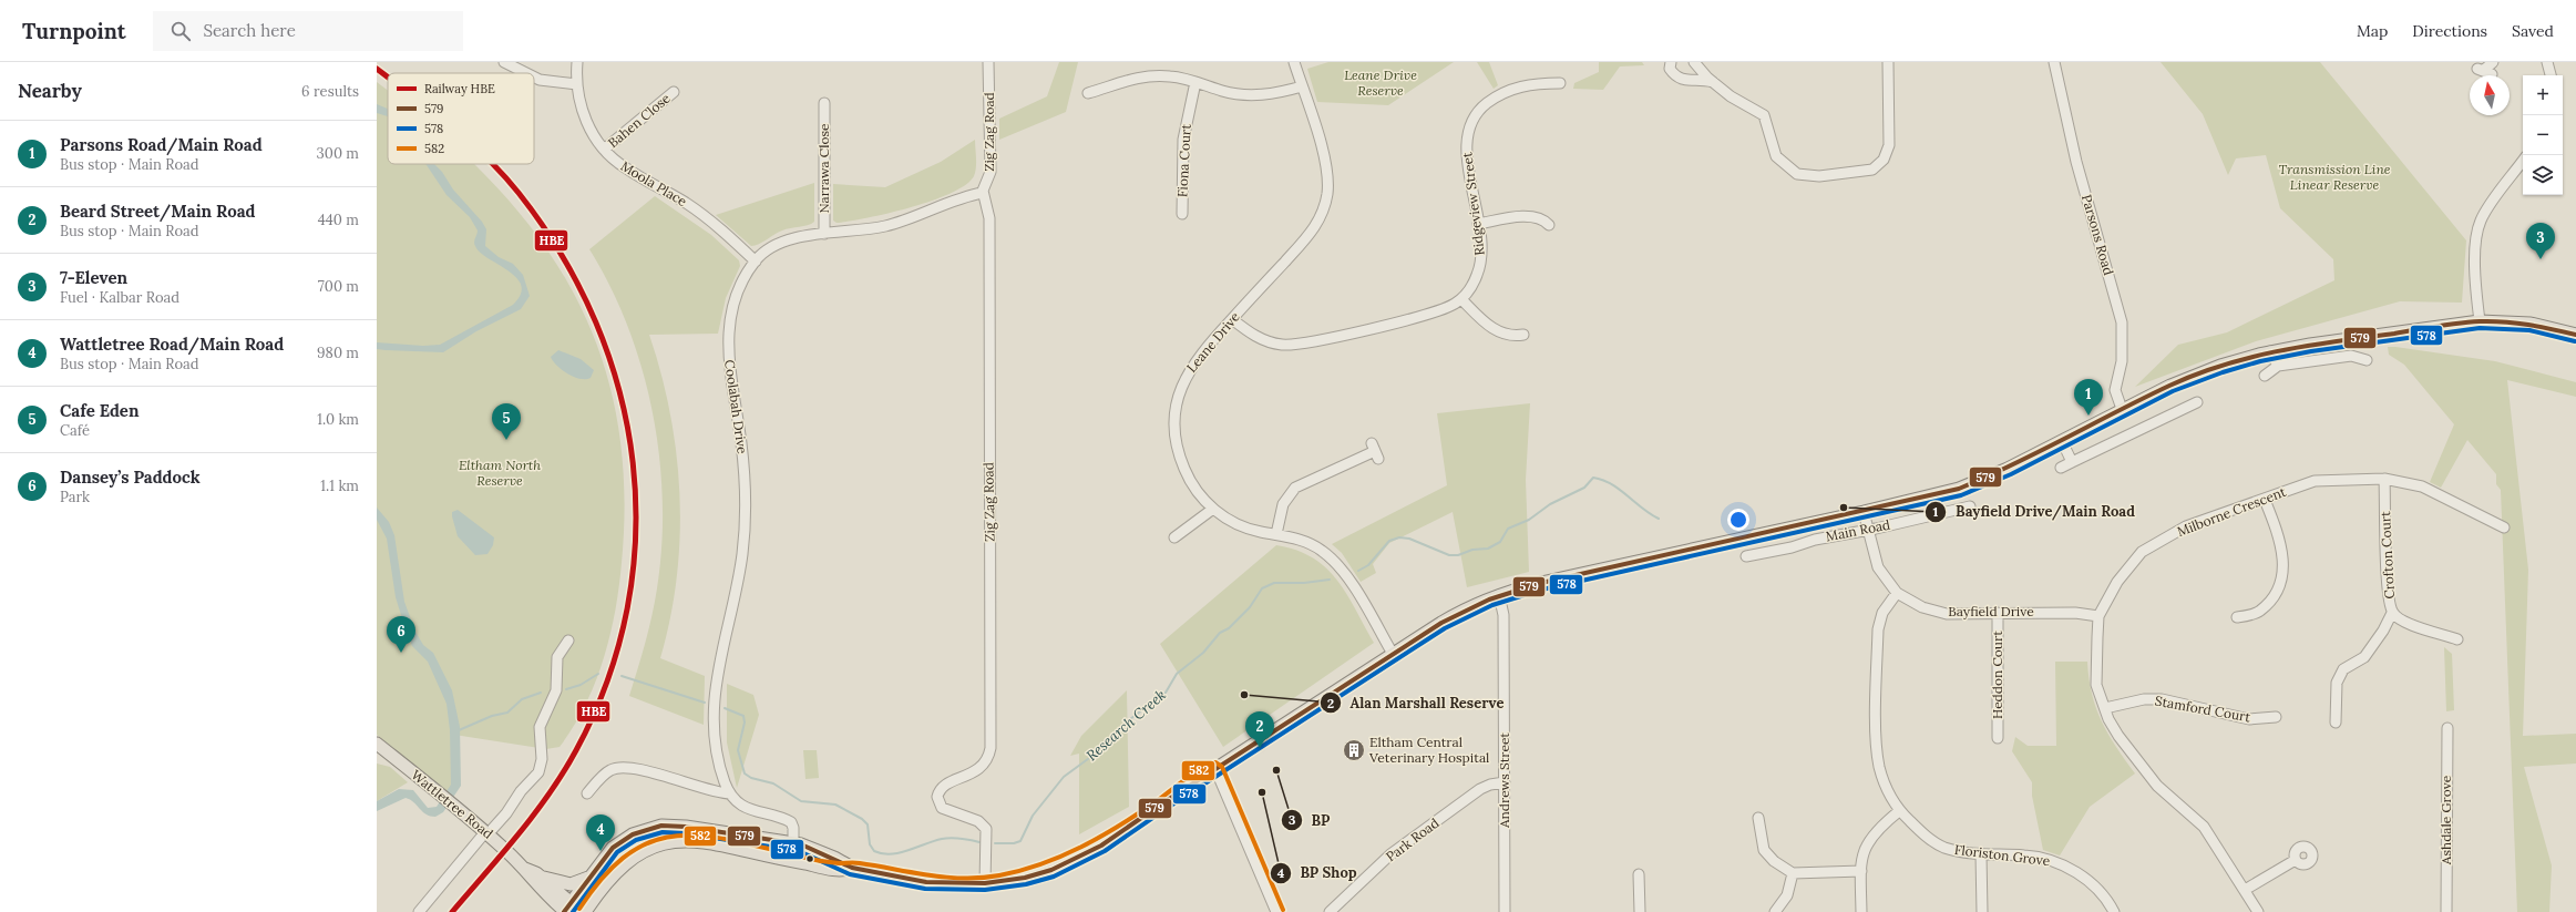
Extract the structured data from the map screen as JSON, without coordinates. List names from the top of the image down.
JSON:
{
  "streets": {
    "main road": ["Main Road", "Wattletree Road"],
    "street": [
      "Bahen Close",
      "Zig Zag Road",
      "Fiona Court",
      "Narrawa Close",
      "Moola Place",
      "Ridgeview Street",
      "Parsons Road",
      "Leane Drive",
      "Coolabah Drive",
      "Milborne Crescent",
      "Crofton Court",
      "Bayfield Drive",
      "Heddon Court",
      "Stamford Court",
      "Andrews Street",
      "Ashdale Grove",
      "Park Road",
      "Floriston Grove"
    ]
  },
  "crossings": [
    ["Bahen Close", "Moola Place"],
    ["Zig Zag Road", "Coolabah Drive"],
    ["Zig Zag Road", "Main Road"],
    ["Narrawa Close", "Coolabah Drive"],
    ["Moola Place", "Coolabah Drive"],
    ["Parsons Road", "Main Road"],
    ["Leane Drive", "Main Road"],
    ["Milborne Crescent", "Crofton Court"],
    ["Milborne Crescent", "Bayfield Drive"],
    ["Milborne Crescent", "Stamford Court"],
    ["Main Road", "Bayfield Drive"],
    ["Main Road", "Andrews Street"],
    ["Main Road", "Wattletree Road"],
    ["Bayfield Drive", "Heddon Court"],
    ["Bayfield Drive", "Floriston Grove"],
    ["Andrews Street", "Park Road"]
  ],
  "water": ["Research Creek"],
  "parks": ["Leane Drive Reserve", "Transmission Line Linear Reserve", "Eltham North Reserve"],
  "places": {
    "other": [
      "Bayfield Drive/Main Road",
      "Alan Marshall Reserve",
      "BP",
      "BP Shop"
    ],
    "building": ["Eltham Central Veterinary Hospital"]
  },
  "lines": [
    "rail line HBE",
    "transit line 579",
    "transit line 578",
    "transit line 582"
  ],
  "legend": [
    "Railway HBE",
    "579",
    "578",
    "582"
  ],
  "north": "top",
  "page": {
    "header": "Turnpoint",
    "search": "Search here",
    "nav": ["Map", "Directions", "Saved"],
    "heading": ["Nearby", "6 results"],
    "map_buttons": ["+", "−"],
    "list": [
      {
        "mark": "1",
        "name": "Parsons Road/Main Road",
        "note": "Bus stop · Main Road",
        "value": "300 m"
      },
      {
        "mark": "2",
        "name": "Beard Street/Main Road",
        "note": "Bus stop · Main Road",
        "value": "440 m"
      },
      {
        "mark": "3",
        "name": "7-Eleven",
        "note": "Fuel · Kalbar Road",
        "value": "700 m"
      },
      {
        "mark": "4",
        "name": "Wattletree Road/Main Road",
        "note": "Bus stop · Main Road",
        "value": "980 m"
      },
      {
        "mark": "5",
        "name": "Cafe Eden",
        "note": "Café",
        "value": "1.0 km"
      },
      {
        "mark": "6",
        "name": "Dansey’s Paddock",
        "note": "Park",
        "value": "1.1 km"
      }
    ],
    "pins": [
      "3",
      "1",
      "5",
      "6",
      "2",
      "4"
    ]
  }
}
